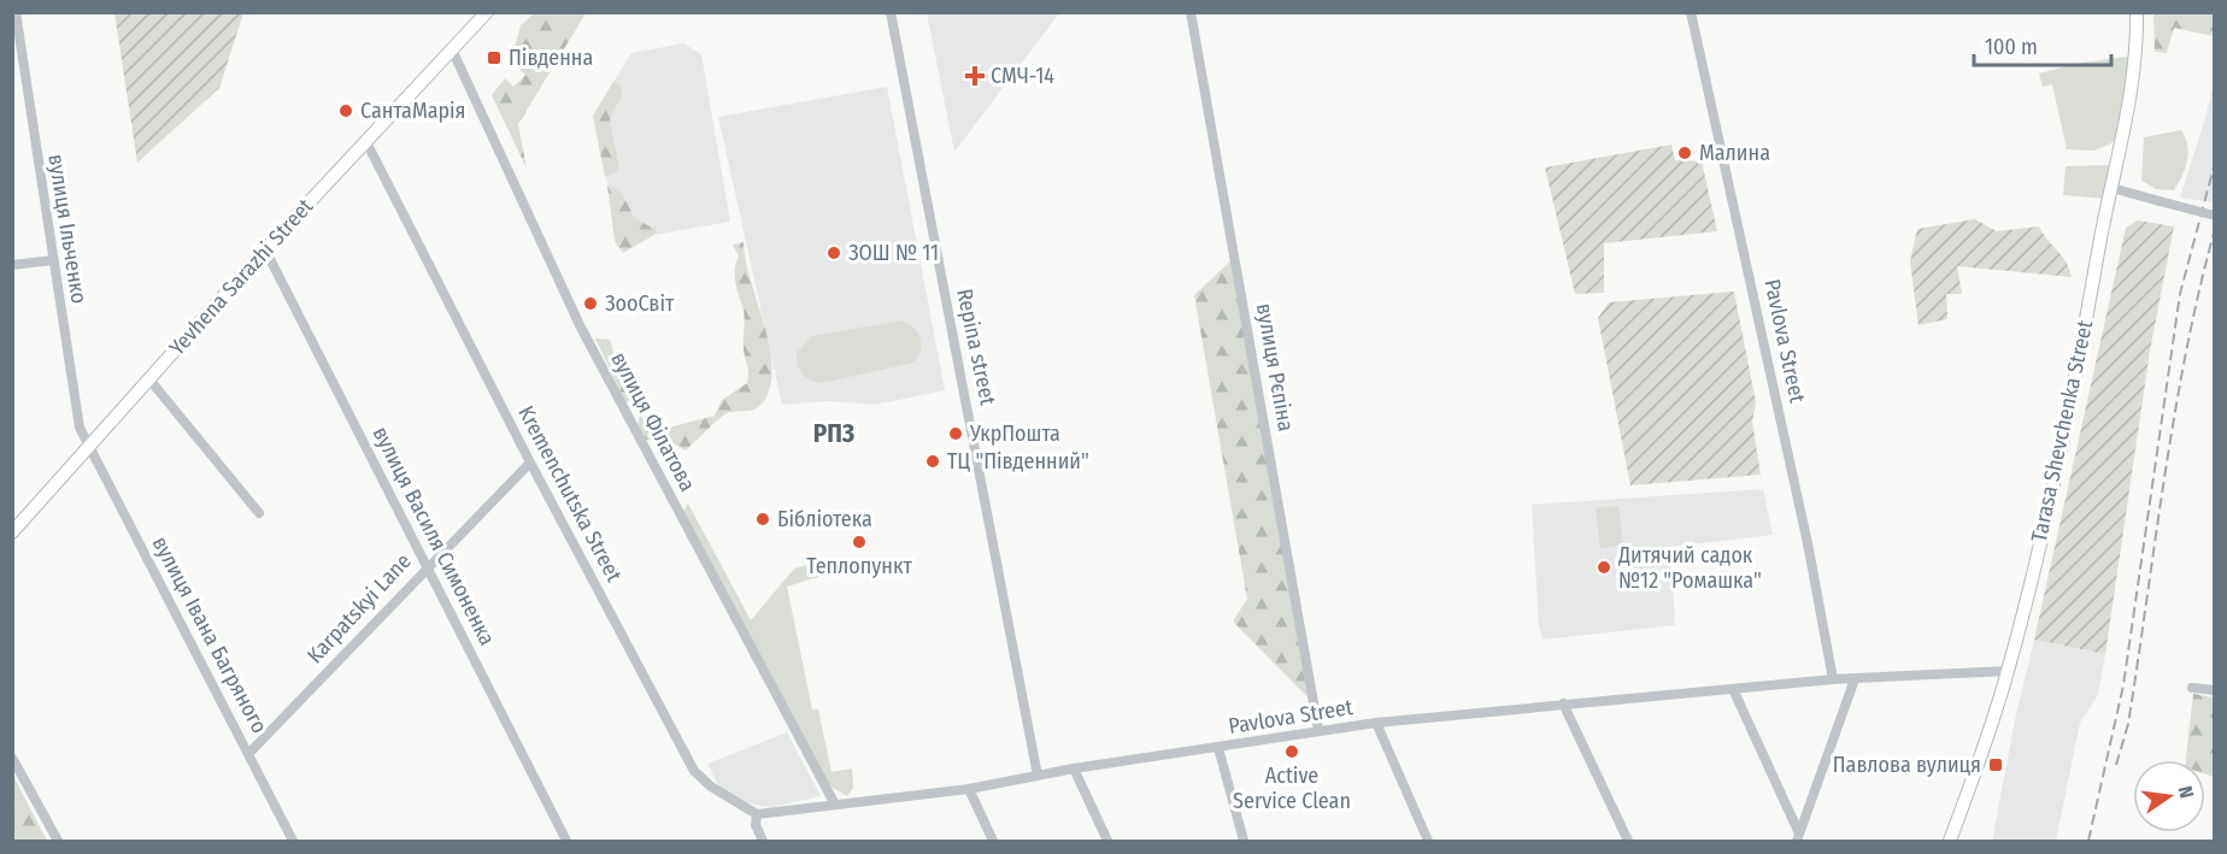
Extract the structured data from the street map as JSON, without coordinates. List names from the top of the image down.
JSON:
{
  "streets": {
    "main road": ["Yevhena Sarazhi Street", "Tarasa Shevchenka Street"],
    "street": [
      "вулиця Ільченко",
      "Pavlova Street",
      "Repina street",
      "вулиця Рєпіна",
      "вулиця Філатова",
      "Kremenchutska Street",
      "вулиця Василя Симоненка",
      "Karpatskyi Lane",
      "вулиця Івана Багряного"
    ]
  },
  "crossings": [
    ["вулиця Ільченко", "Yevhena Sarazhi Street"],
    ["вулиця Ільченко", "вулиця Івана Багряного"],
    ["Yevhena Sarazhi Street", "вулиця Філатова"],
    ["Yevhena Sarazhi Street", "Kremenchutska Street"],
    ["Yevhena Sarazhi Street", "вулиця Василя Симоненка"],
    ["Yevhena Sarazhi Street", "вулиця Івана Багряного"],
    ["Pavlova Street", "Repina street"],
    ["Pavlova Street", "вулиця Рєпіна"],
    ["Pavlova Street", "вулиця Філатова"],
    ["Pavlova Street", "Tarasa Shevchenka Street"],
    ["Pavlova Street", "Kremenchutska Street"],
    ["Kremenchutska Street", "Karpatskyi Lane"],
    ["вулиця Василя Симоненка", "Karpatskyi Lane"],
    ["Karpatskyi Lane", "вулиця Івана Багряного"]
  ],
  "districts": ["РПЗ"],
  "places": {
    "transit": ["Південна", "Павлова вулиця"],
    "health": ["СМЧ-14"],
    "other": [
      "СантаМарія",
      "Малина",
      "ЗОШ № 11",
      "ЗооСвiт",
      "УкрПошта",
      "ТЦ \"Південний\"",
      "Бібліотека",
      "Теплопункт",
      "Дитячий садок №12 \"Ромашка\"",
      "Active Service Clean"
    ]
  },
  "scale_bar": "100 m",
  "north": "right"
}
